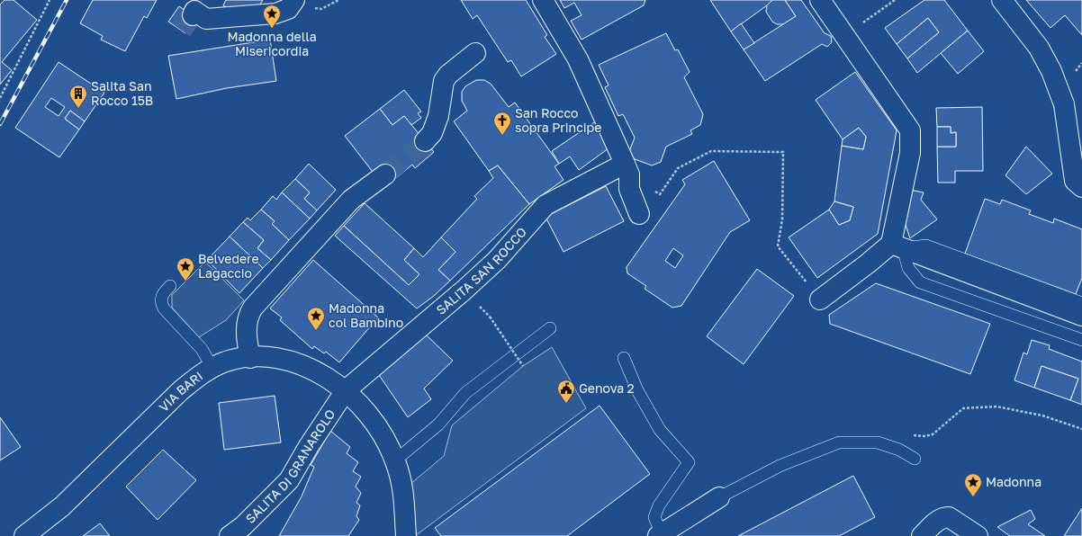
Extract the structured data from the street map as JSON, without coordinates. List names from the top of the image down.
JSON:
{
  "streets": {
    "street": ["SALITA SAN ROCCO", "VIA BARI", "SALITA DI GRANAROLO"]
  },
  "crossings": [
    ["SALITA SAN ROCCO", "VIA BARI"],
    ["SALITA SAN ROCCO", "SALITA DI GRANAROLO"],
    ["VIA BARI", "SALITA DI GRANAROLO"]
  ],
  "places": {
    "place": [
      "Madonna della Misericordia",
      "Belvedere Lagaccio",
      "Madonna col Bambino",
      "Madonna"
    ],
    "building": ["Salita San Rocco 15B"],
    "church": ["San Rocco sopra Principe"],
    "public building": ["Genova 2"]
  }
}
